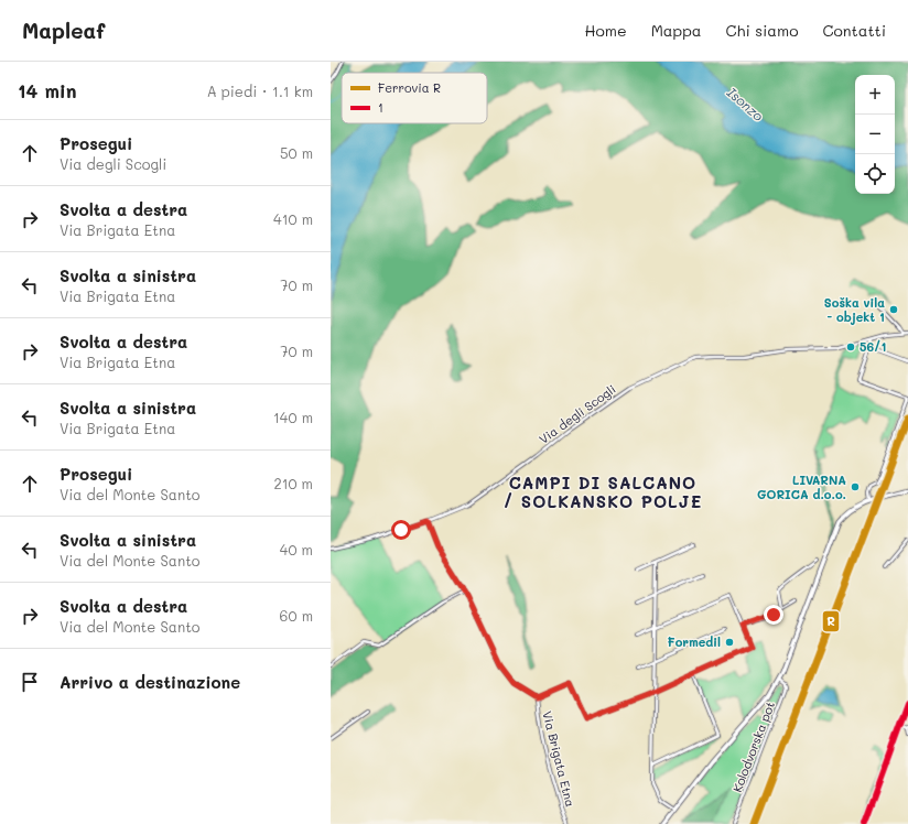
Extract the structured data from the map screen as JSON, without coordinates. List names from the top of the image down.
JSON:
{
  "streets": {
    "street": ["Via degli Scogli", "Kolodvorska pot", "Via Brigata Etna"]
  },
  "crossings": [
    ["Via degli Scogli", "Via Brigata Etna"]
  ],
  "districts": ["CAMPI DI SALCANO / SOLKANSKO POLJE"],
  "water": ["Isonzo"],
  "places": [
    "Soška vila - objekt 1",
    "56/1",
    "LIVARNA GORICA d.o.o.",
    "Formedil"
  ],
  "lines": ["rail line R", "transit line 1"],
  "legend": ["Ferrovia R", "1"],
  "page": {
    "header": "Mapleaf",
    "nav": [
      "Home",
      "Mappa",
      "Chi siamo",
      "Contatti"
    ],
    "heading": ["14 min", "A piedi · 1.1 km"],
    "map_buttons": ["+", "−"],
    "list": [
      ["Prosegui", "Via degli Scogli", "50 m"],
      ["Svolta a destra", "Via Brigata Etna", "410 m"],
      ["Svolta a sinistra", "Via Brigata Etna", "70 m"],
      ["Svolta a destra", "Via Brigata Etna", "70 m"],
      ["Svolta a sinistra", "Via Brigata Etna", "140 m"],
      ["Prosegui", "Via del Monte Santo", "210 m"],
      ["Svolta a sinistra", "Via del Monte Santo", "40 m"],
      ["Svolta a destra", "Via del Monte Santo", "60 m"],
      "Arrivo a destinazione"
    ]
  }
}
